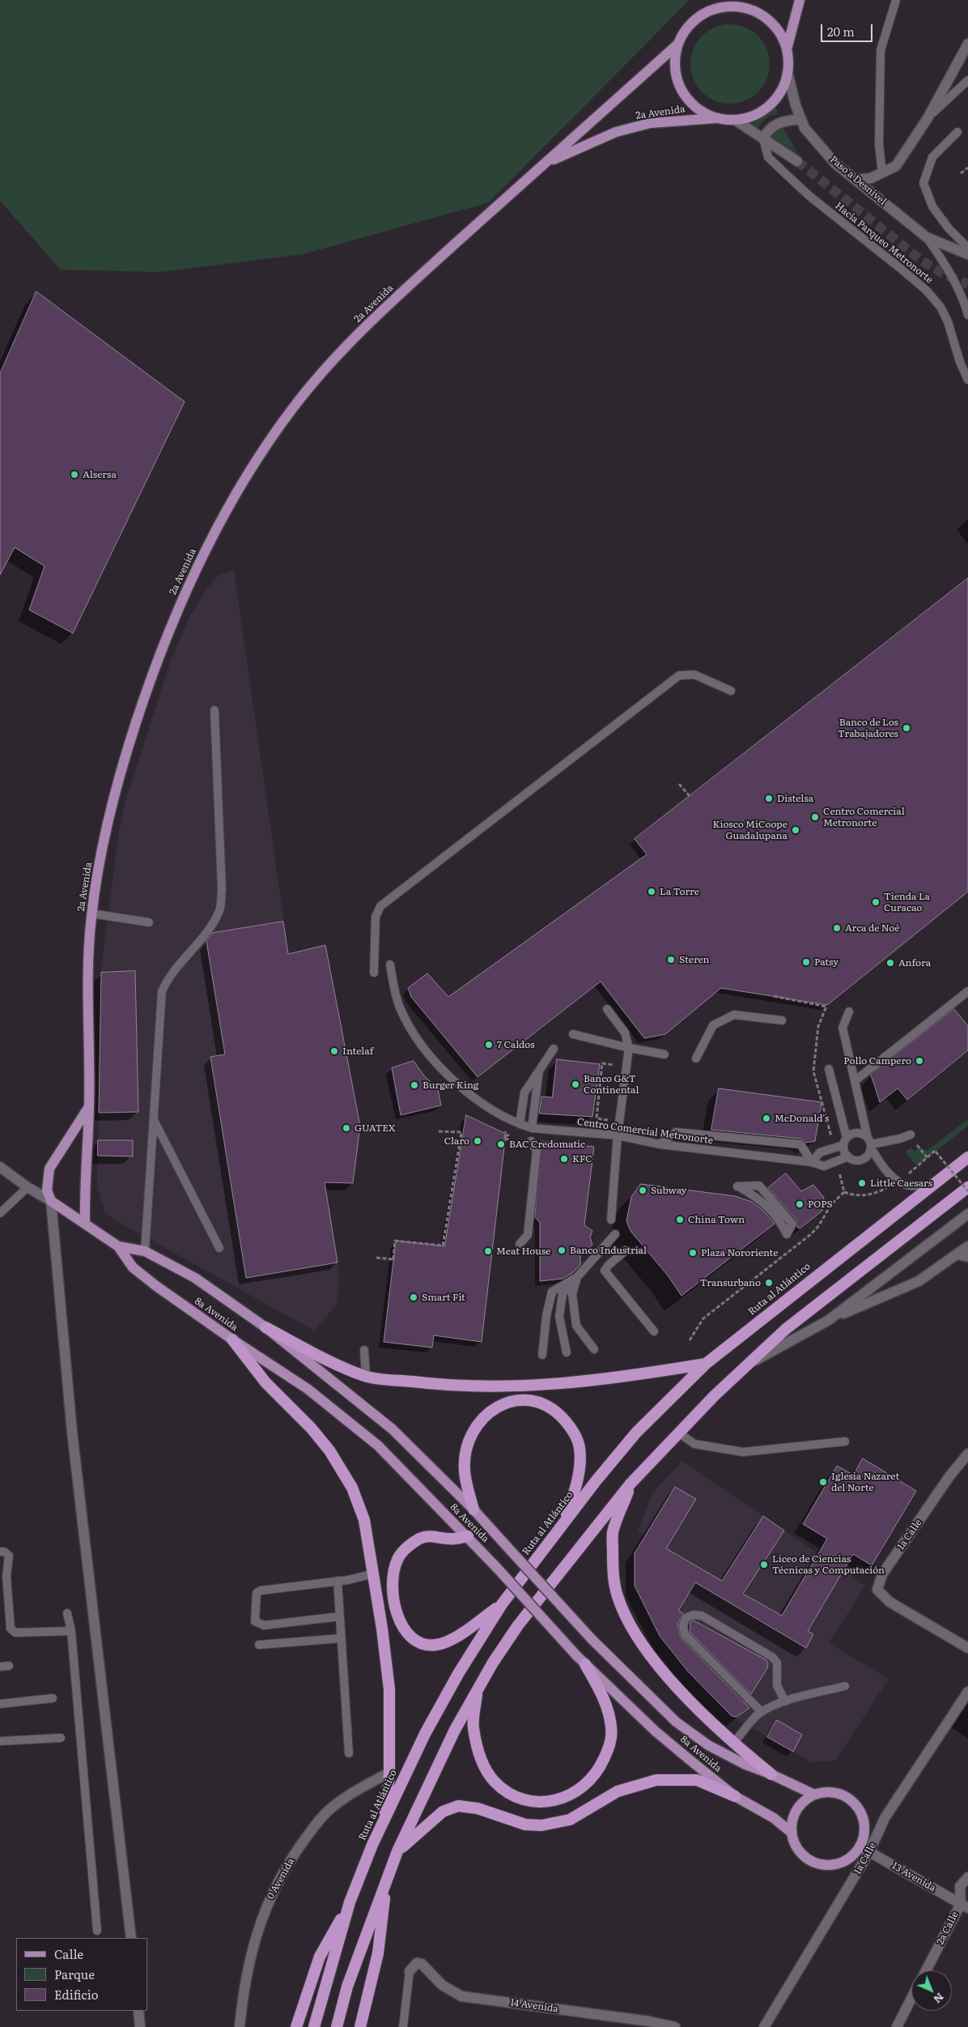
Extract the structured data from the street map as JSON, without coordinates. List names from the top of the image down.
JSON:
{
  "streets": {
    "highway": ["Ruta al Atlántico"],
    "main road": ["2a Avenida", "8a Avenida"],
    "street": [
      "Paso a Desnivel",
      "1a Calle",
      "13 Avenida",
      "0 Avenida",
      "2a Calle",
      "14 Avenida"
    ],
    "lane": ["Hacia Parqueo Metronorte", "Centro Comercial Metronorte"]
  },
  "crossings": [
    ["2a Avenida", "Paso a Desnivel"],
    ["2a Avenida", "8a Avenida"],
    ["8a Avenida", "13 Avenida"],
    ["1a Calle", "13 Avenida"],
    ["13 Avenida", "2a Calle"]
  ],
  "places": [
    "Alsersa",
    "Banco de Los Trabajadores",
    "Distelsa",
    "Centro Comercial Metronorte",
    "Kiosco MiCoope Guadalupana",
    "La Torre",
    "Tienda La Curacao",
    "Arca de Noé",
    "Steren",
    "Patsy",
    "Anfora",
    "7 Caldos",
    "Intelaf",
    "Pollo Campero",
    "Banco G&T Continental",
    "Burger King",
    "McDonald's",
    "GUATEX",
    "Claro",
    "BAC Credomatic",
    "KFC",
    "Little Caesars",
    "Subway",
    "POPS",
    "China Town",
    "Banco Industrial",
    "Meat House",
    "Plaza Nororiente",
    "Transurbano",
    "Smart Fit",
    "Iglesia Nazaret del Norte",
    "Liceo de Ciencias Técnicas y Computación"
  ],
  "legend": ["Calle", "Parque", "Edificio"],
  "scale_bar": "20 m",
  "north": "bottom right"
}
